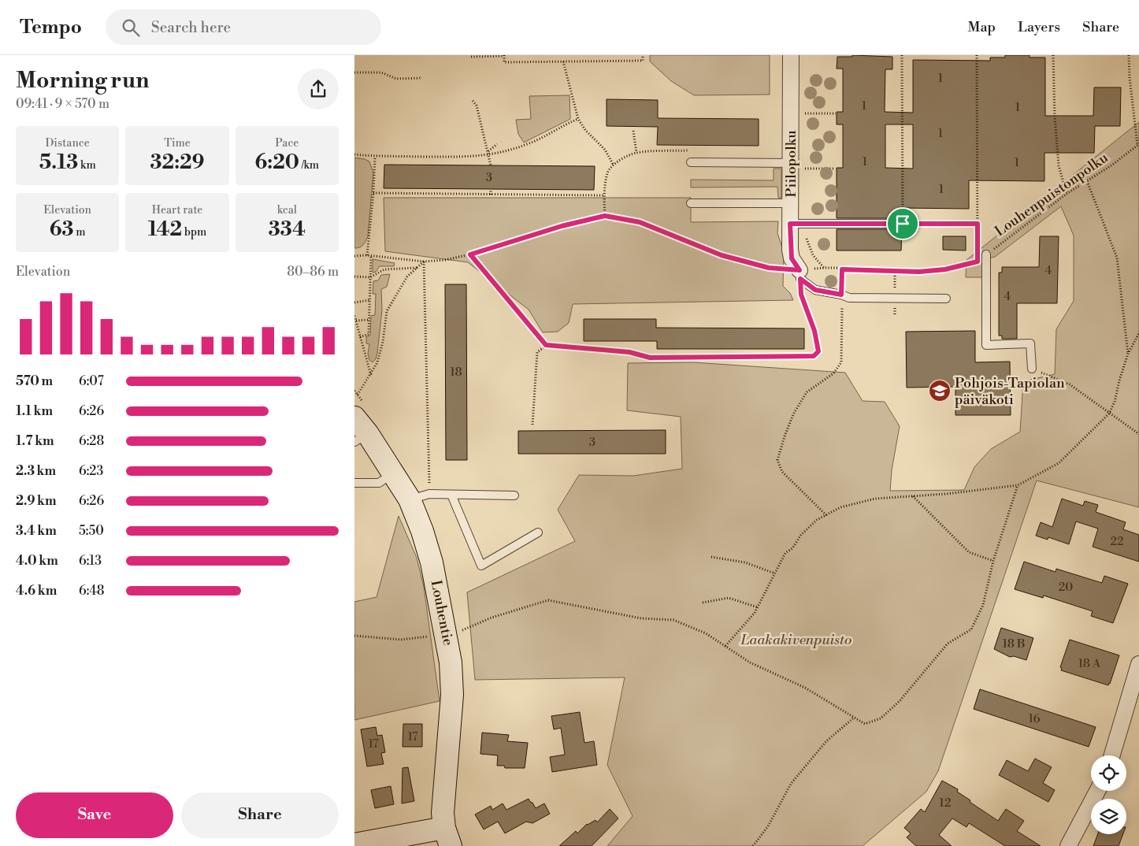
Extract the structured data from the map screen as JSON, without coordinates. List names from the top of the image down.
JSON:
{
  "streets": {
    "street": ["Piilopolku", "Louhentie"],
    "path": ["Louhenpuistonpolku"]
  },
  "crossings": [
    ["Piilopolku", "Louhenpuistonpolku"]
  ],
  "parks": ["Laakakivenpuisto"],
  "places": {
    "school or university": ["Pohjois-Tapiolan päiväkoti"]
  },
  "house_numbers": [
    "1",
    "1",
    "1",
    "1",
    "1",
    "1",
    "3",
    "1",
    "4",
    "4",
    "18",
    "3",
    "22",
    "20",
    "18 B",
    "18 A",
    "16",
    "17",
    "17",
    "12"
  ],
  "page": {
    "header": "Tempo",
    "search": "Search here",
    "nav": ["Map", "Layers", "Share"],
    "heading": ["Morning run", "09:41 · 9 × 570 m"],
    "stats": [
      ["Distance", "5.13 km"],
      ["Time", "32:29"],
      ["Pace", "6:20 /km"],
      ["Elevation", "63 m"],
      ["Heart rate", "142 bpm"],
      ["kcal", "334"]
    ],
    "chart": ["Elevation", "80–86 m"],
    "list": [
      {
        "name": "570 m",
        "note": "6:07"
      },
      {
        "name": "1.1 km",
        "note": "6:26"
      },
      {
        "name": "1.7 km",
        "note": "6:28"
      },
      {
        "name": "2.3 km",
        "note": "6:23"
      },
      {
        "name": "2.9 km",
        "note": "6:26"
      },
      {
        "name": "3.4 km",
        "note": "5:50"
      },
      {
        "name": "4.0 km",
        "note": "6:13"
      },
      {
        "name": "4.6 km",
        "note": "6:48"
      }
    ],
    "buttons": ["Save", "Share"]
  }
}
